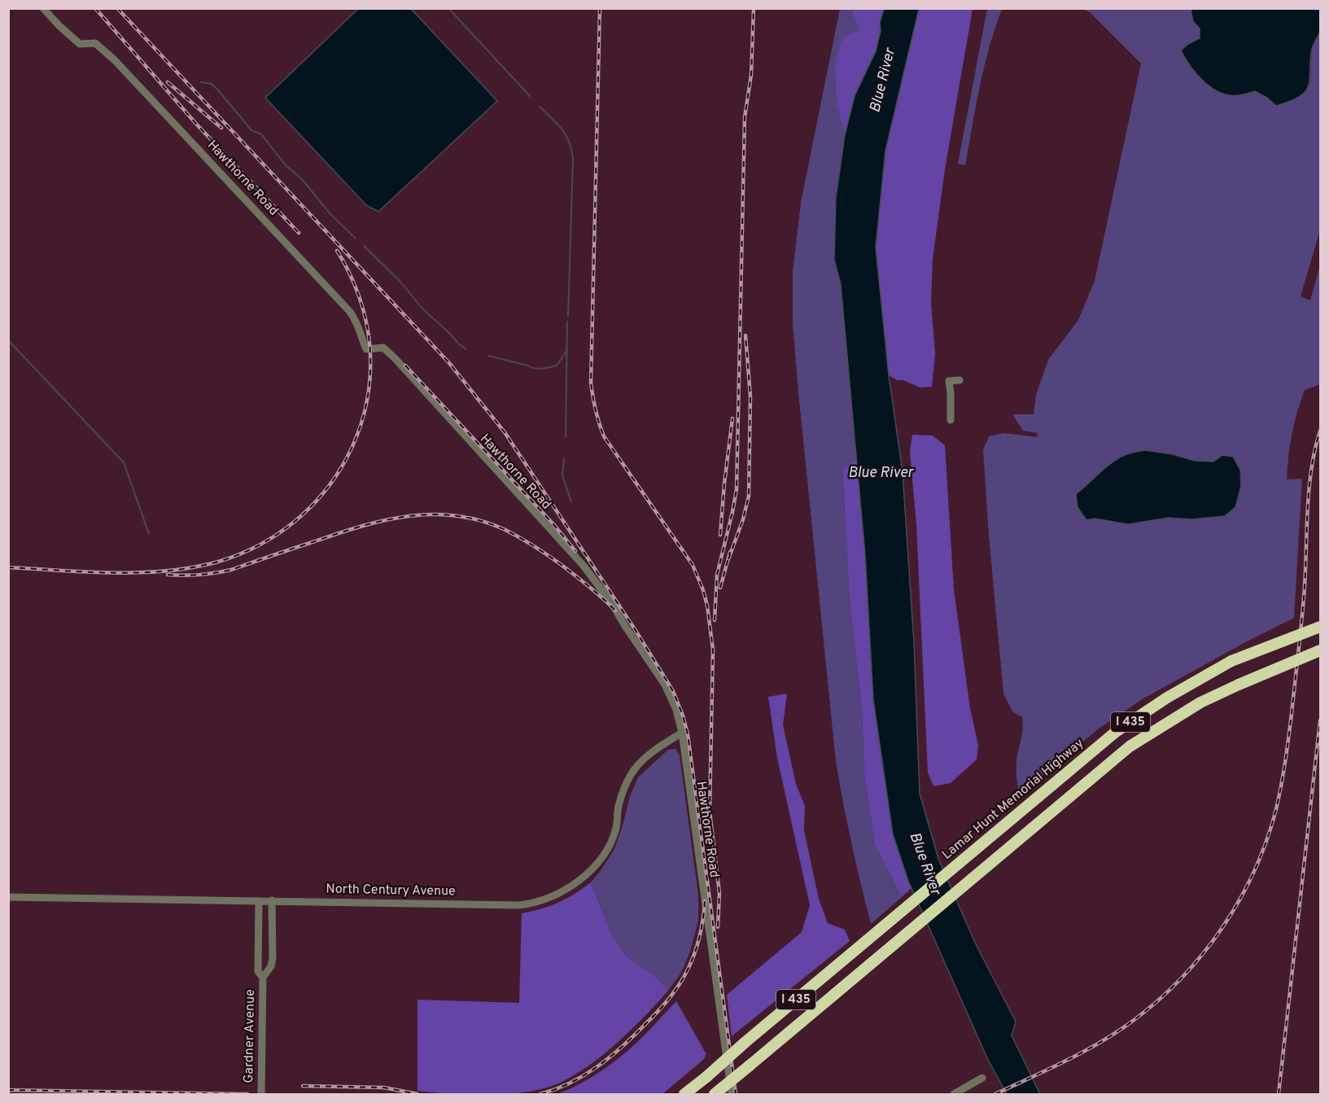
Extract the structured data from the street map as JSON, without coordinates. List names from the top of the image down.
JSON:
{
  "streets": {
    "highway": ["I 435", "Lamar Hunt Memorial Highway"],
    "street": ["Hawthorne Road", "North Century Avenue", "Gardner Avenue"]
  },
  "crossings": [
    ["Hawthorne Road", "North Century Avenue"],
    ["North Century Avenue", "Gardner Avenue"]
  ],
  "water": ["Blue River"]
}
